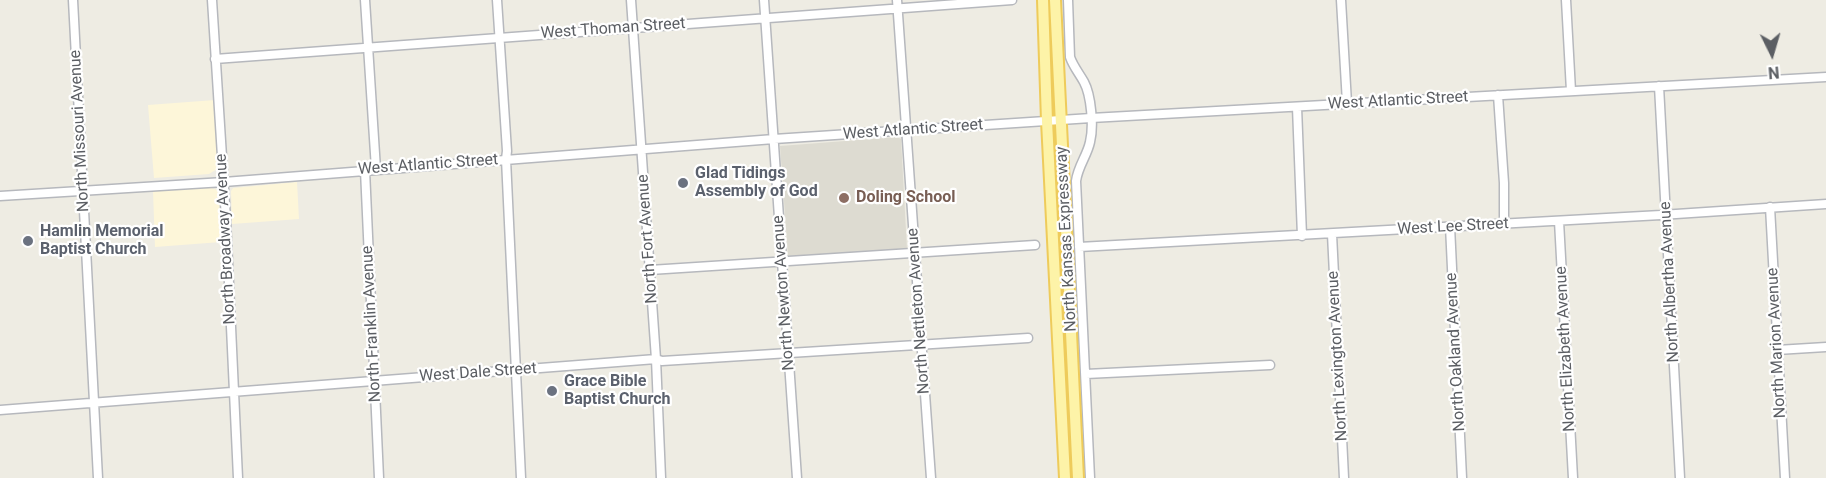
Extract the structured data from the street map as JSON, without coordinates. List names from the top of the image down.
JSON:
{
  "streets": {
    "main road": ["North Kansas Expressway"],
    "street": [
      "West Thoman Street",
      "West Atlantic Street",
      "North Missouri Avenue",
      "West Lee Street",
      "North Broadway Avenue",
      "North Fort Avenue",
      "North Albertha Avenue",
      "North Newton Avenue",
      "North Nettleton Avenue",
      "North Franklin Avenue",
      "North Marion Avenue",
      "North Elizabeth Avenue",
      "North Oakland Avenue",
      "North Lexington Avenue",
      "West Dale Street"
    ]
  },
  "crossings": [
    ["West Thoman Street", "North Broadway Avenue"],
    ["West Thoman Street", "North Fort Avenue"],
    ["West Thoman Street", "North Newton Avenue"],
    ["West Thoman Street", "North Nettleton Avenue"],
    ["West Atlantic Street", "North Missouri Avenue"],
    ["West Atlantic Street", "North Broadway Avenue"],
    ["West Atlantic Street", "North Fort Avenue"],
    ["West Atlantic Street", "North Kansas Expressway"],
    ["West Atlantic Street", "North Albertha Avenue"],
    ["West Atlantic Street", "North Newton Avenue"],
    ["West Atlantic Street", "North Nettleton Avenue"],
    ["West Atlantic Street", "North Franklin Avenue"],
    ["North Missouri Avenue", "West Dale Street"],
    ["West Lee Street", "North Albertha Avenue"],
    ["West Lee Street", "North Marion Avenue"],
    ["West Lee Street", "North Elizabeth Avenue"],
    ["West Lee Street", "North Oakland Avenue"],
    ["West Lee Street", "North Lexington Avenue"],
    ["North Broadway Avenue", "West Dale Street"],
    ["North Fort Avenue", "West Dale Street"],
    ["North Newton Avenue", "West Dale Street"],
    ["North Nettleton Avenue", "West Dale Street"],
    ["North Franklin Avenue", "West Dale Street"]
  ],
  "places": [
    "Glad Tidings Assembly of God",
    "Doling School",
    "Hamlin Memorial Baptist Church",
    "Grace Bible Baptist Church"
  ],
  "north": "bottom"
}
